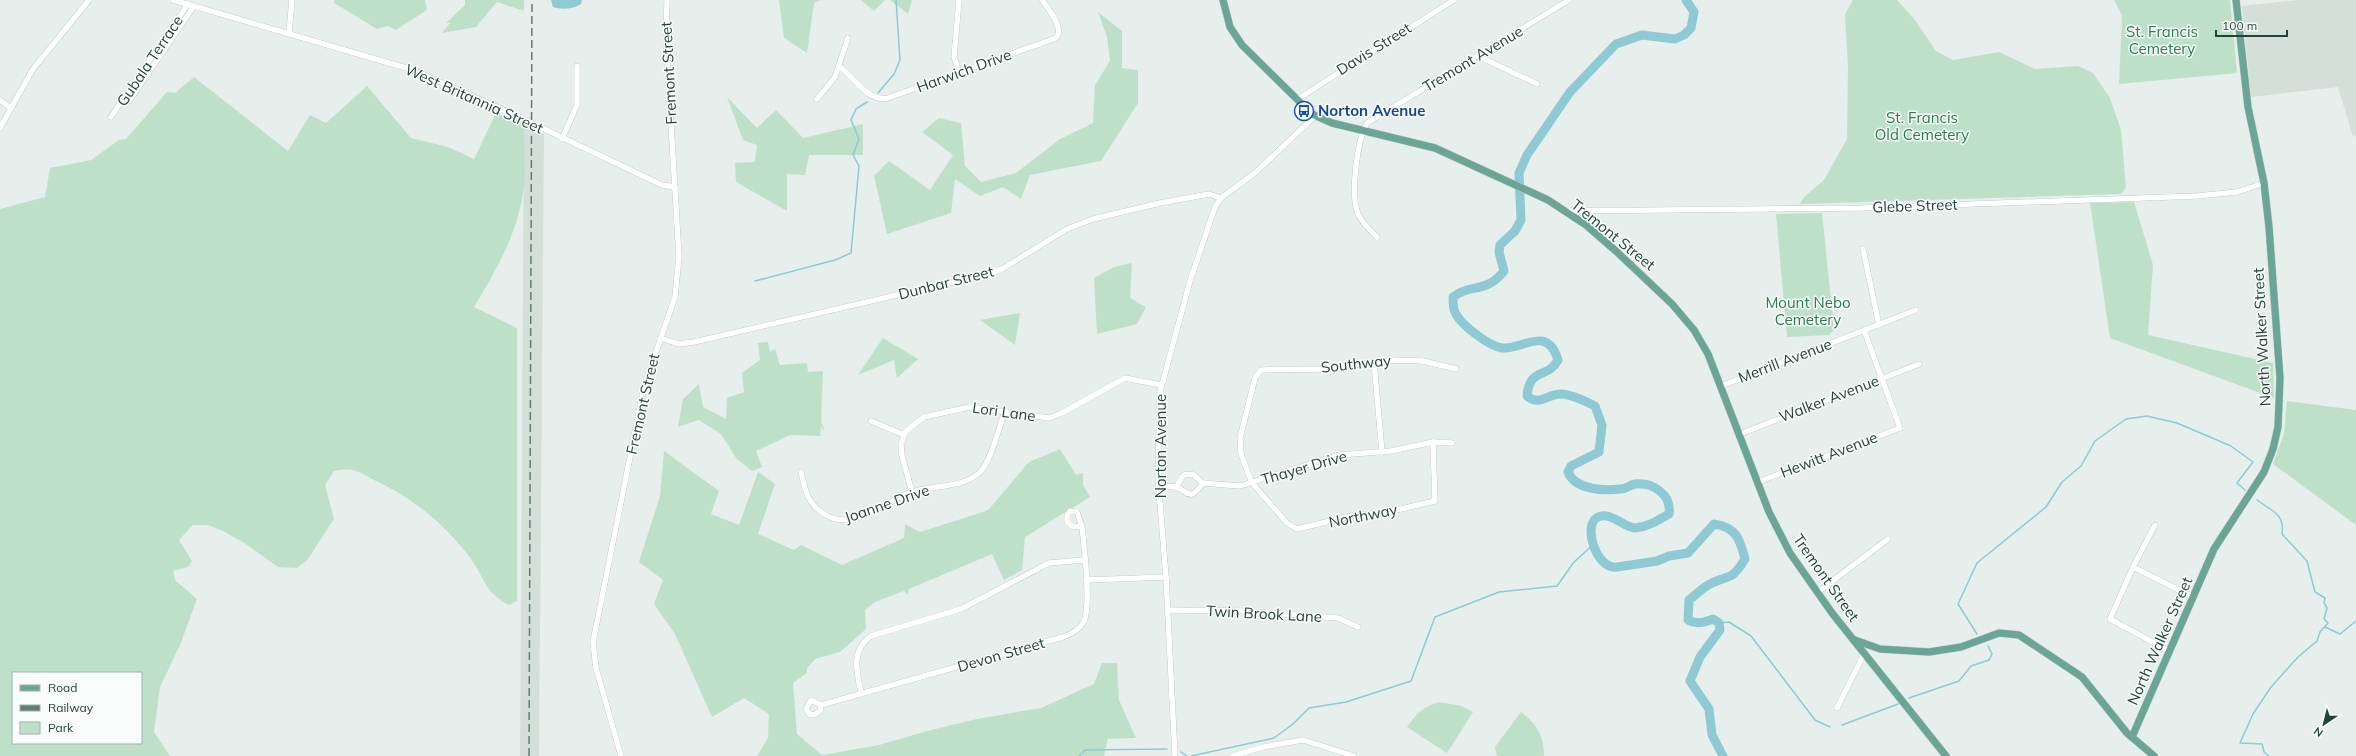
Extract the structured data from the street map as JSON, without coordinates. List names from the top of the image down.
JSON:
{
  "streets": {
    "main road": ["Tremont Street", "North Walker Street"],
    "street": [
      "Davis Street",
      "Tremont Avenue",
      "Gubala Terrace",
      "Harwich Drive",
      "Fremont Street",
      "West Britannia Street",
      "Glebe Street",
      "Dunbar Street",
      "Merrill Avenue",
      "Southway",
      "Walker Avenue",
      "Lori Lane",
      "Norton Avenue",
      "Hewitt Avenue",
      "Thayer Drive",
      "Joanne Drive",
      "Northway",
      "Twin Brook Lane",
      "Devon Street"
    ]
  },
  "crossings": [
    ["Davis Street", "Tremont Street"],
    ["Tremont Avenue", "Tremont Street"],
    ["Gubala Terrace", "West Britannia Street"],
    ["Fremont Street", "West Britannia Street"],
    ["Fremont Street", "Dunbar Street"],
    ["Glebe Street", "Tremont Street"],
    ["Glebe Street", "North Walker Street"],
    ["Tremont Street", "North Walker Street"],
    ["Tremont Street", "Merrill Avenue"],
    ["Tremont Street", "Walker Avenue"],
    ["Tremont Street", "Norton Avenue"],
    ["Tremont Street", "Hewitt Avenue"],
    ["Dunbar Street", "Norton Avenue"],
    ["Southway", "Thayer Drive"],
    ["Southway", "Northway"],
    ["Walker Avenue", "Hewitt Avenue"],
    ["Lori Lane", "Norton Avenue"],
    ["Lori Lane", "Joanne Drive"],
    ["Norton Avenue", "Twin Brook Lane"],
    ["Thayer Drive", "Northway"]
  ],
  "parks": ["St. Francis Cemetery", "St. Francis Old Cemetery", "Mount Nebo Cemetery"],
  "places": {
    "bus stop": ["Norton Avenue"]
  },
  "legend": ["Road", "Railway", "Park"],
  "scale_bar": "100 m",
  "north": "bottom left"
}
